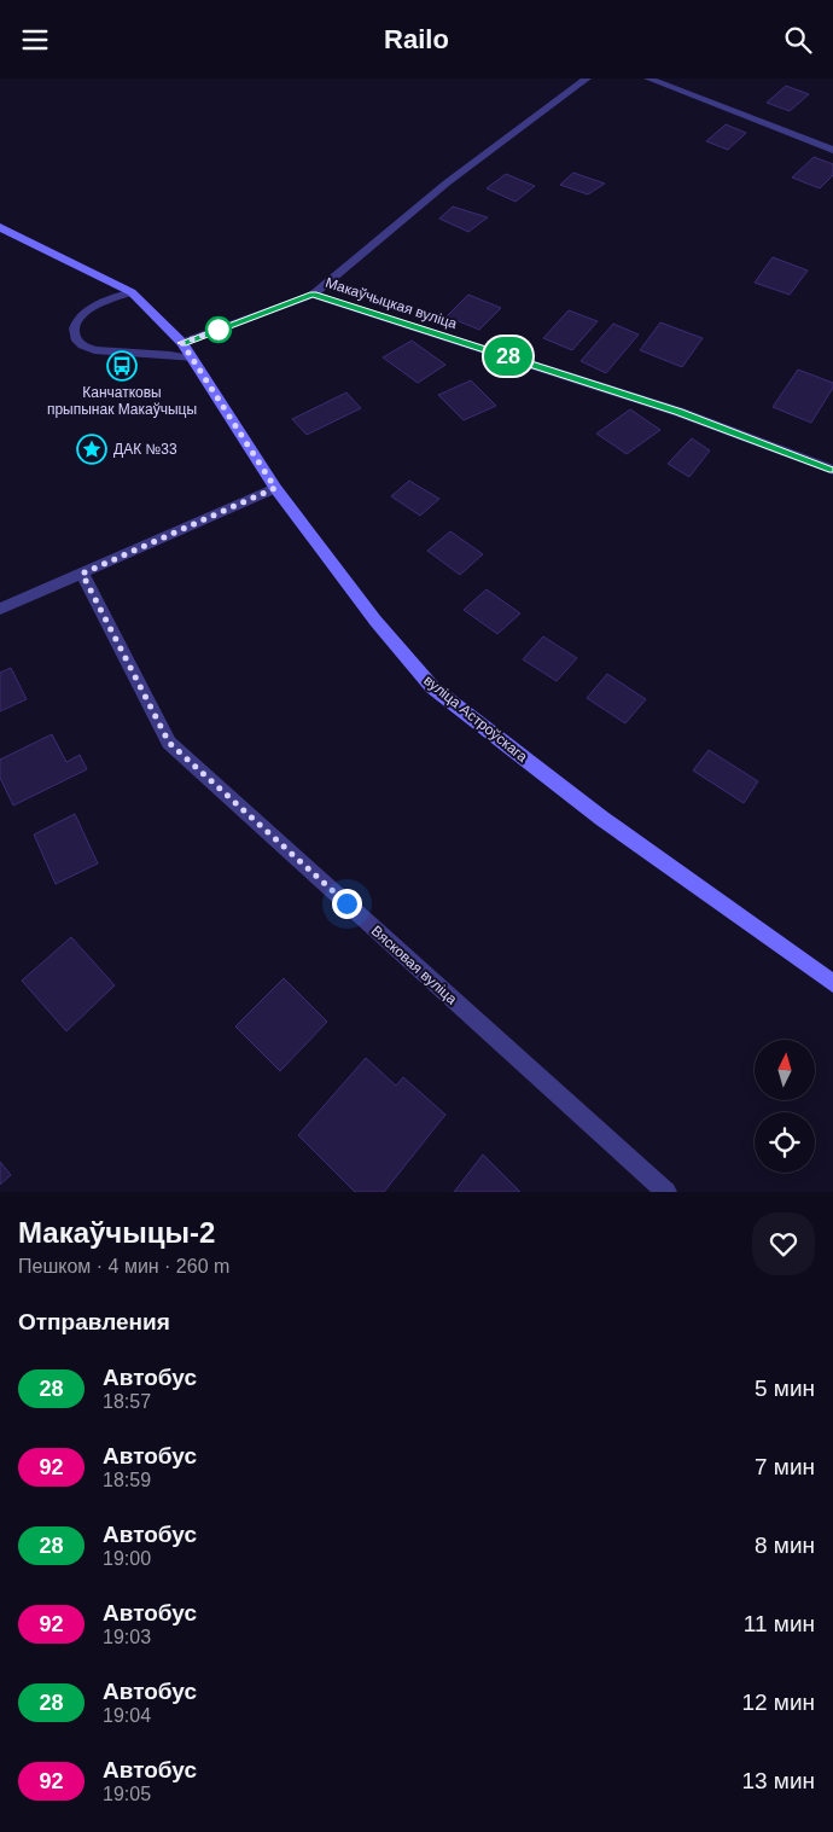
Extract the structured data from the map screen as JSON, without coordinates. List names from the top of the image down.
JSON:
{
  "streets": {
    "street": ["Макаўчыцкая вуліца", "вуліца Астроўскага", "Вясковая вуліца"]
  },
  "crossings": [
    ["Макаўчыцкая вуліца", "вуліца Астроўскага"]
  ],
  "places": {
    "bus stop": ["Канчатковы прыпынак Макаўчыцы"],
    "place": ["ДАК №33"]
  },
  "lines": ["bus line 28"],
  "north": "top",
  "page": {
    "header": "Railo",
    "on_map": "28",
    "heading": [
      ["Макаўчыцы-2", "Пешком · 4 мин · 260 m"],
      "Отправления"
    ],
    "list": [
      {
        "mark": "28",
        "name": "Автобус",
        "note": "18:57",
        "value": "5 мин"
      },
      {
        "mark": "92",
        "name": "Автобус",
        "note": "18:59",
        "value": "7 мин"
      },
      {
        "mark": "28",
        "name": "Автобус",
        "note": "19:00",
        "value": "8 мин"
      },
      {
        "mark": "92",
        "name": "Автобус",
        "note": "19:03",
        "value": "11 мин"
      },
      {
        "mark": "28",
        "name": "Автобус",
        "note": "19:04",
        "value": "12 мин"
      },
      {
        "mark": "92",
        "name": "Автобус",
        "note": "19:05",
        "value": "13 мин"
      }
    ]
  }
}
